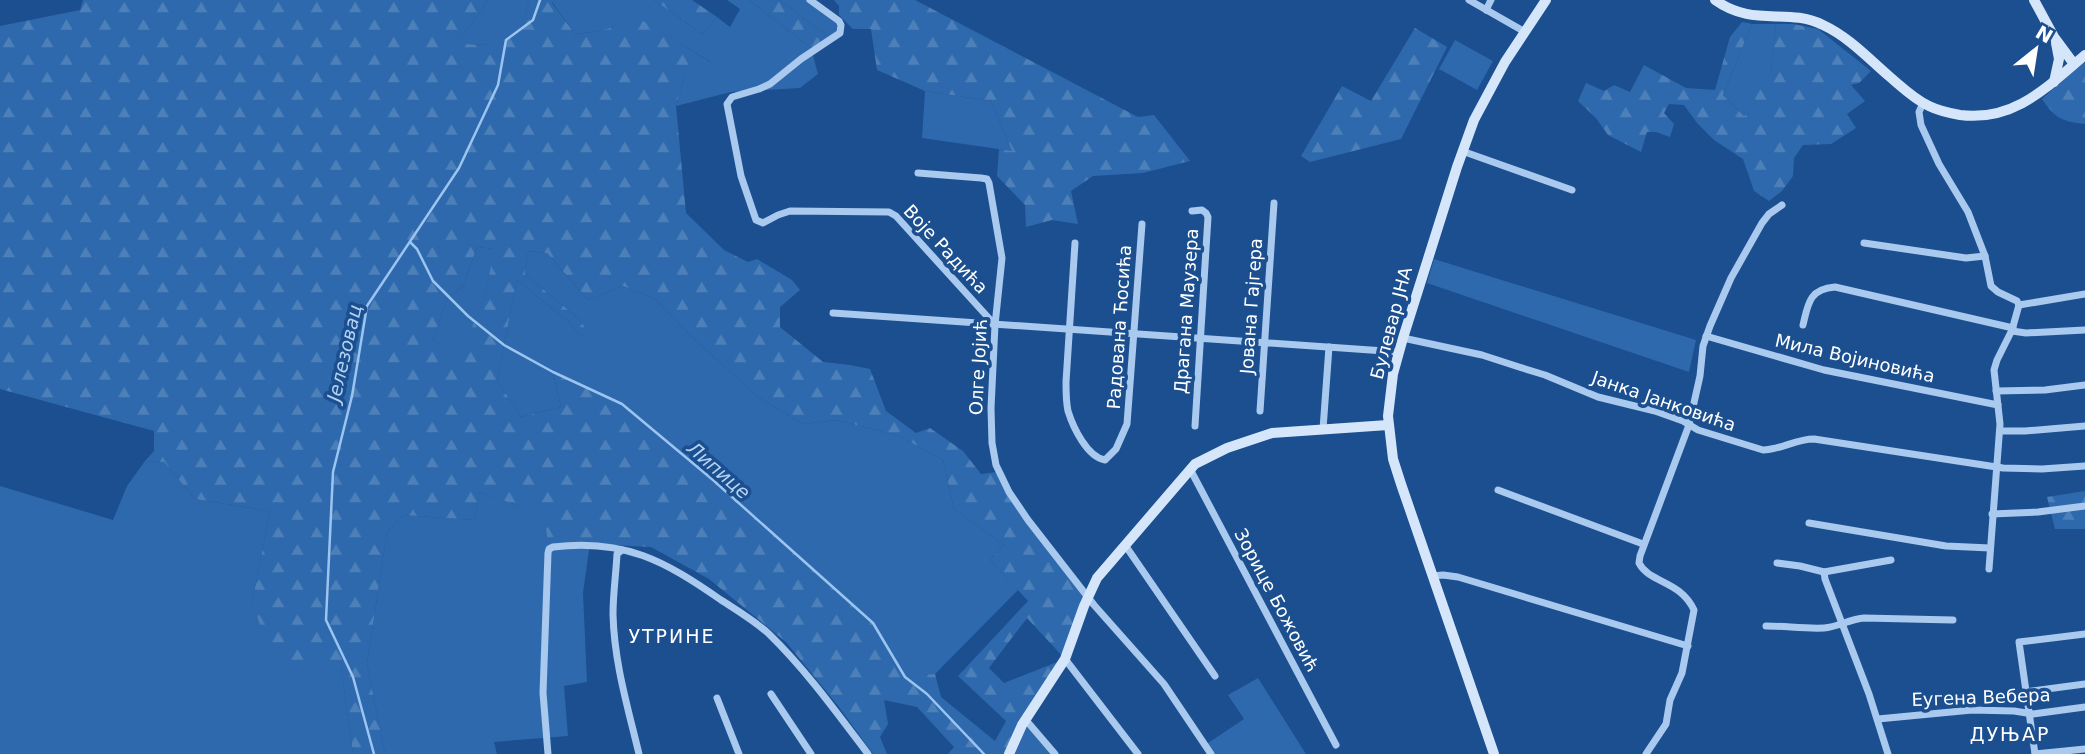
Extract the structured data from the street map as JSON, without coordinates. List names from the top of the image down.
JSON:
{
  "streets": {
    "main road": ["Булевар ЈНА"],
    "street": [
      "Воје Радића",
      "Јована Гајгера",
      "Драгана Маузера",
      "Радована Ћосића",
      "Мила Војиновића",
      "Олге Јојић",
      "Јанка Јанковића",
      "Зорице Божовић",
      "Еугена Вебера"
    ]
  },
  "crossings": [
    ["Воје Радића", "Јована Гајгера"],
    ["Воје Радића", "Драгана Маузера"],
    ["Воје Радића", "Булевар ЈНА"],
    ["Воје Радића", "Радована Ћосића"],
    ["Воје Радића", "Олге Јојић"],
    ["Булевар ЈНА", "Јанка Јанковића"]
  ],
  "districts": ["УТРИНЕ", "ДУЊАР"],
  "water": ["Јелезовац", "Липице"],
  "north": "top right"
}
